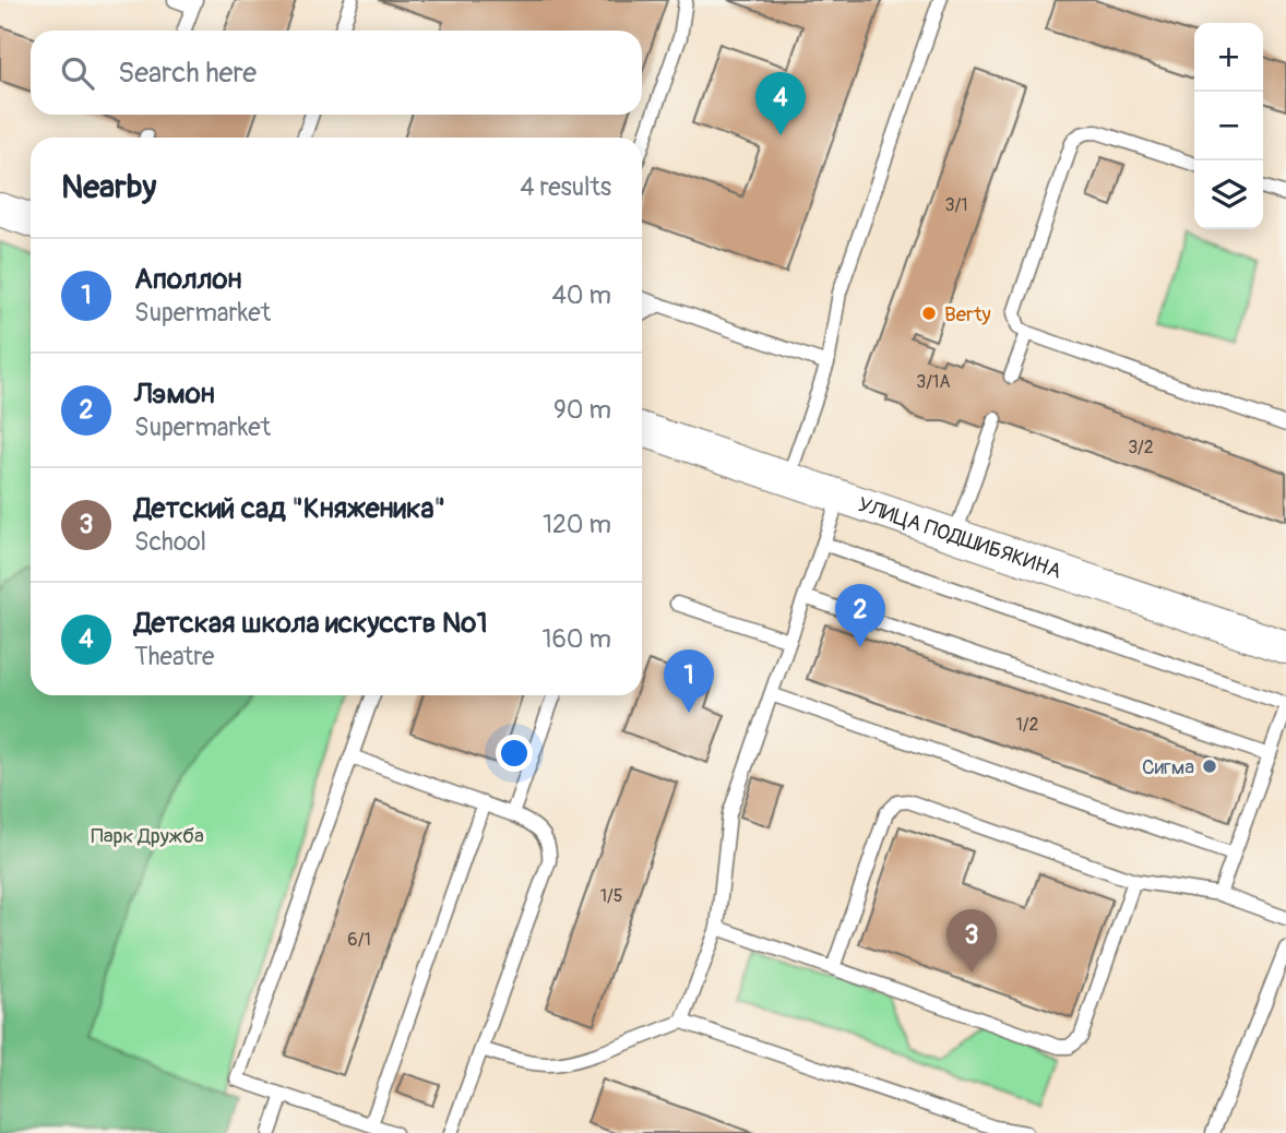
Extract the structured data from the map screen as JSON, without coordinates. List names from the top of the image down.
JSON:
{
  "streets": {
    "street": ["УЛИЦА ПОДШИБЯКИНА"]
  },
  "parks": ["Парк Дружба"],
  "places": ["Berty", "Сигма"],
  "house_numbers": [
    "3/1",
    "3/1А",
    "3/2",
    "1/2",
    "1/5",
    "6/1"
  ],
  "page": {
    "map_buttons": ["+", "−"],
    "search": "Search here",
    "pins": [
      "4",
      "2",
      "1",
      "3"
    ],
    "heading": ["Nearby", "4 results"],
    "list": [
      {
        "mark": "1",
        "name": "Аполлон",
        "note": "Supermarket",
        "value": "40 m"
      },
      {
        "mark": "2",
        "name": "Лэмон",
        "note": "Supermarket",
        "value": "90 m"
      },
      {
        "mark": "3",
        "name": "Детский сад \"Княженика\"",
        "note": "School",
        "value": "120 m"
      },
      {
        "mark": "4",
        "name": "Детская школа искусств №1",
        "note": "Theatre",
        "value": "160 m"
      }
    ]
  }
}
